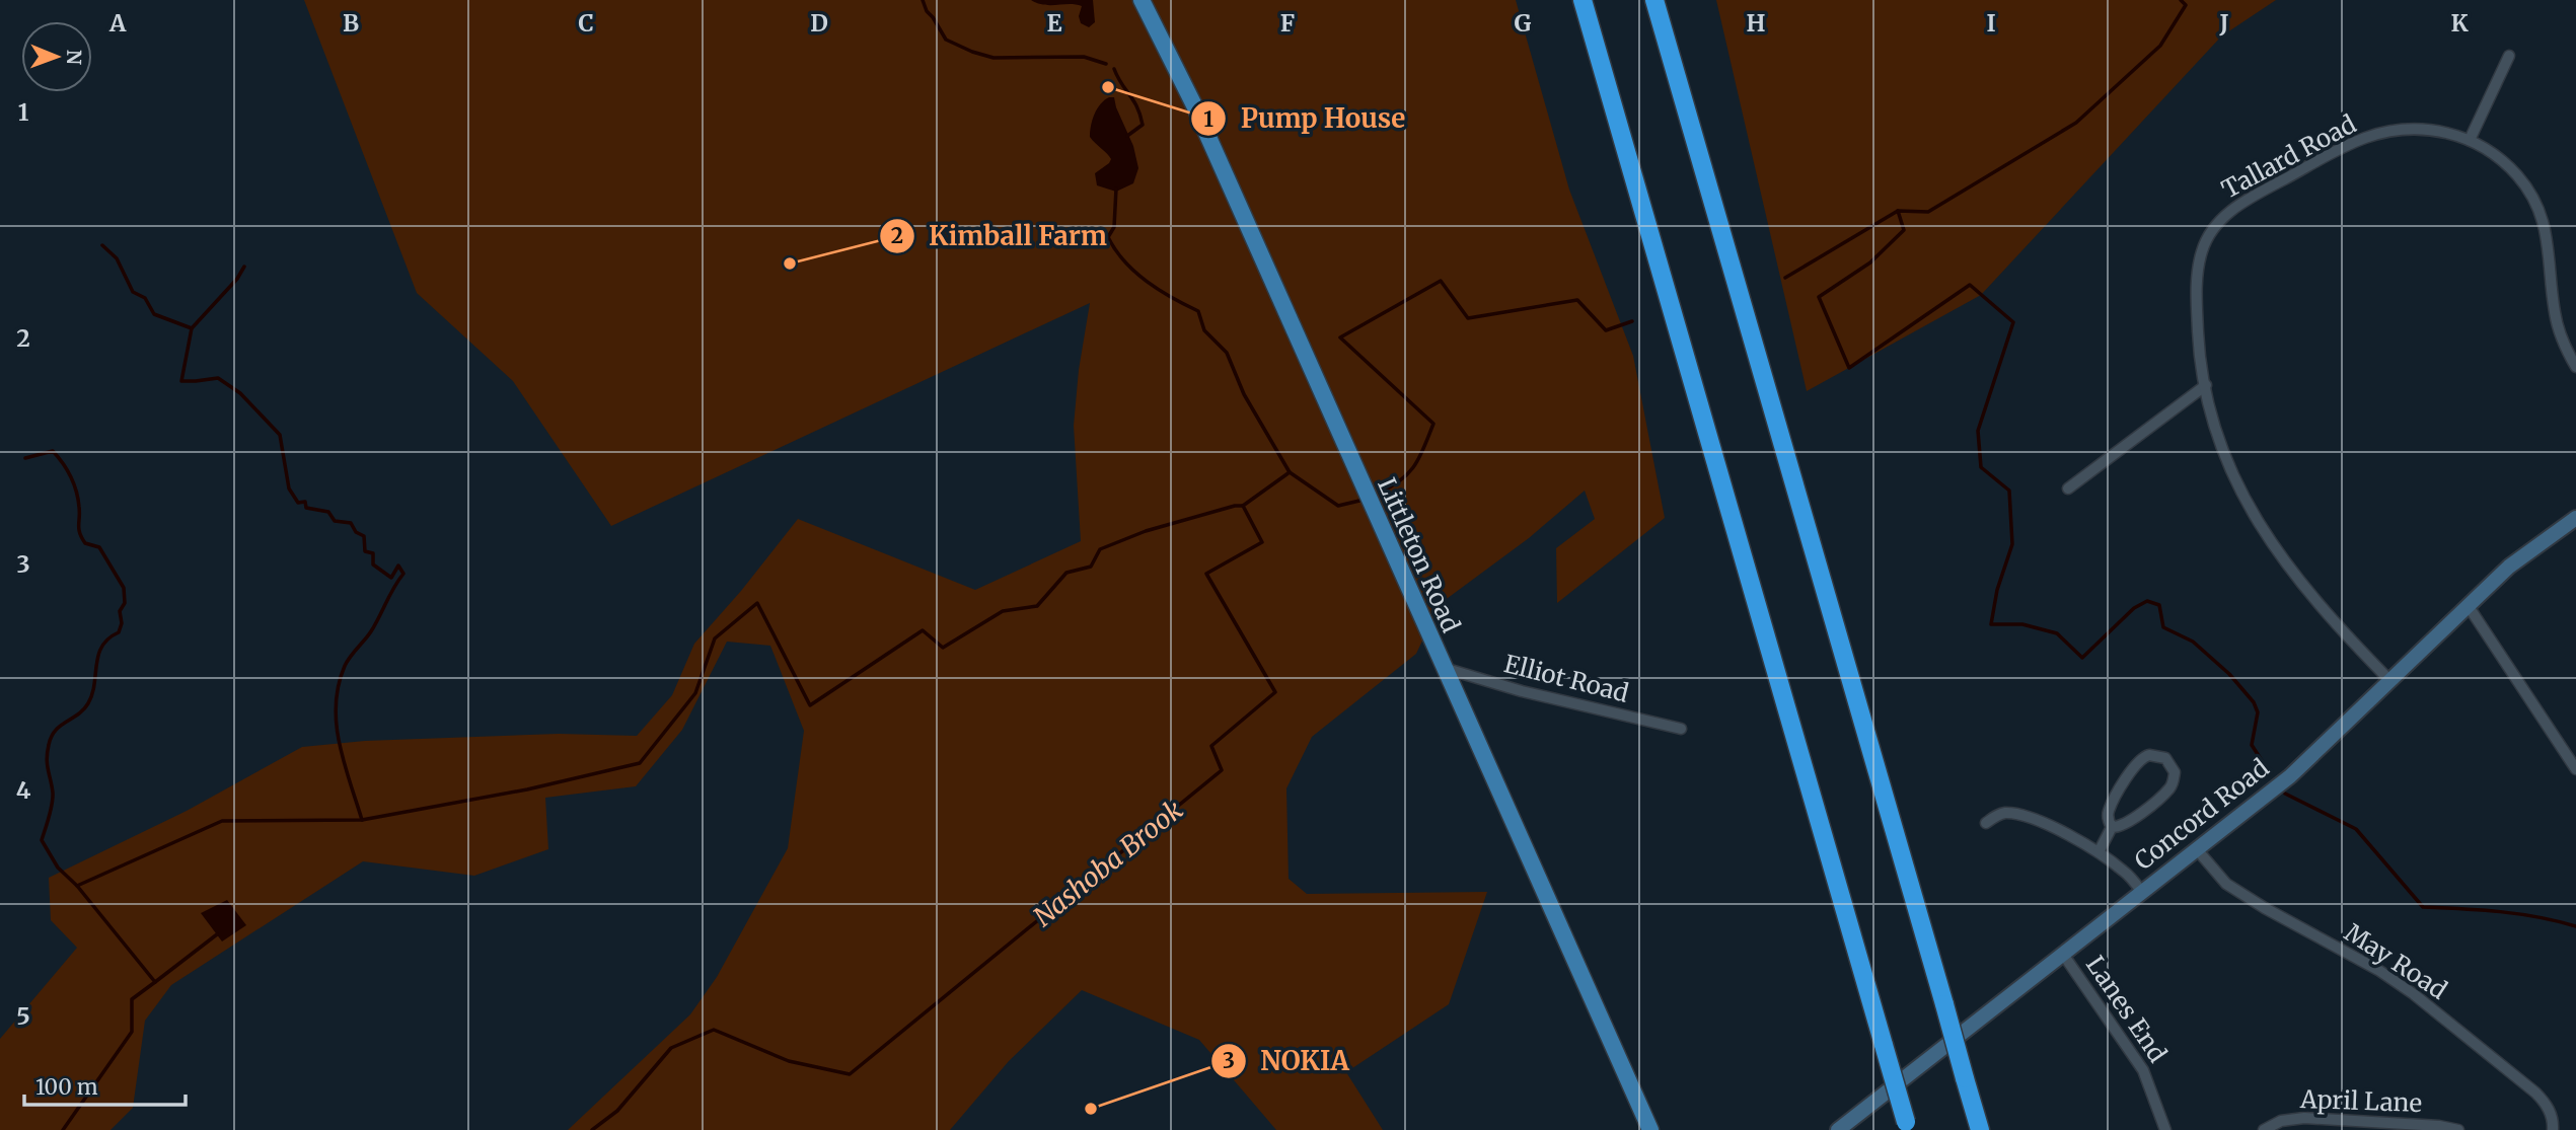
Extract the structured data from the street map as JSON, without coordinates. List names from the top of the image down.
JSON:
{
  "streets": {
    "main road": ["Littleton Road", "Concord Road"],
    "street": [
      "Tallard Road",
      "Elliot Road",
      "May Road",
      "Lanes End",
      "April Lane"
    ]
  },
  "crossings": [
    ["Tallard Road", "Concord Road"],
    ["Littleton Road", "Elliot Road"],
    ["Concord Road", "May Road"],
    ["Concord Road", "Lanes End"]
  ],
  "water": ["Nashoba Brook"],
  "places": ["Pump House", "Kimball Farm", "NOKIA"],
  "scale_bar": "100 m",
  "north": "right",
  "grid": {
    "columns": [
      "A",
      "B",
      "C",
      "D",
      "E",
      "F",
      "G",
      "H",
      "I",
      "J",
      "K"
    ],
    "rows": [
      "1",
      "2",
      "3",
      "4",
      "5"
    ]
  }
}
